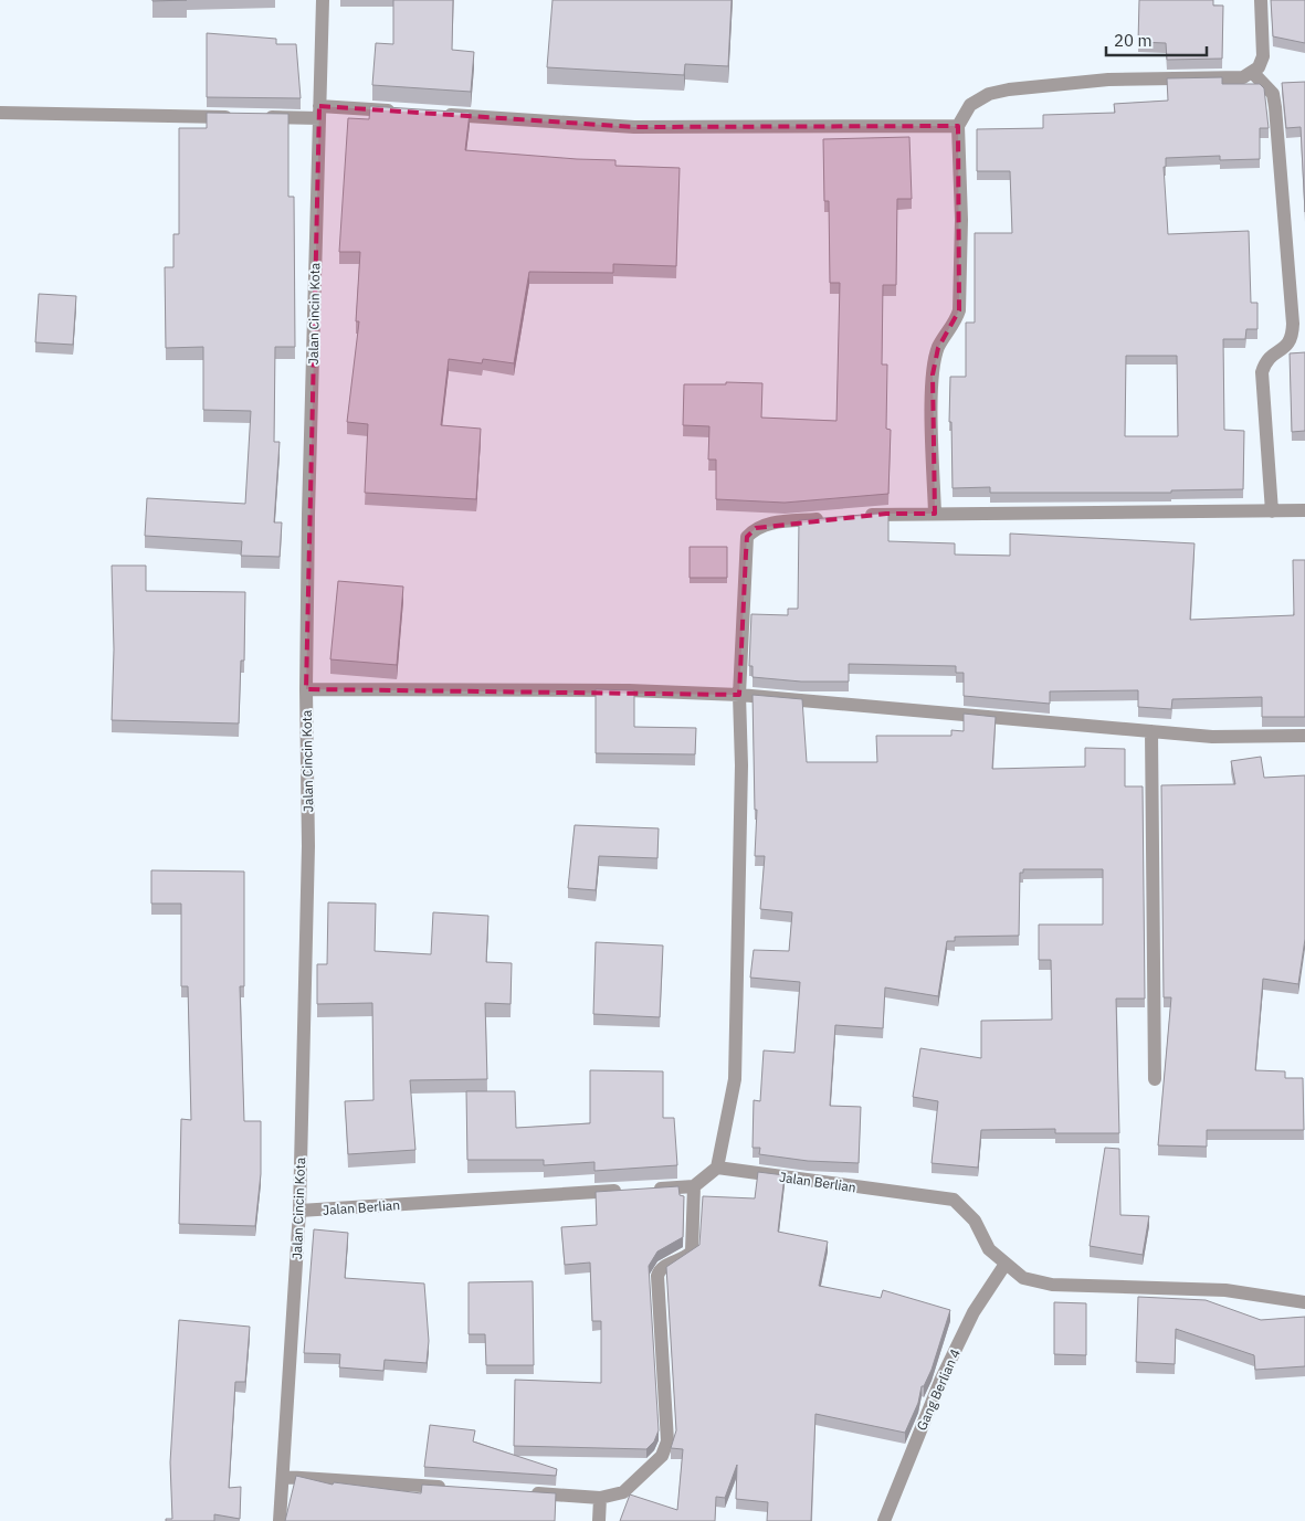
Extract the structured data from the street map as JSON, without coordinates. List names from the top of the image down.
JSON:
{
  "streets": {
    "street": ["Jalan Cincin Kota", "Jalan Berlian", "Gang Berlian 4"]
  },
  "crossings": [
    ["Jalan Cincin Kota", "Jalan Berlian"],
    ["Jalan Berlian", "Gang Berlian 4"]
  ],
  "scale_bar": "20 m"
}
